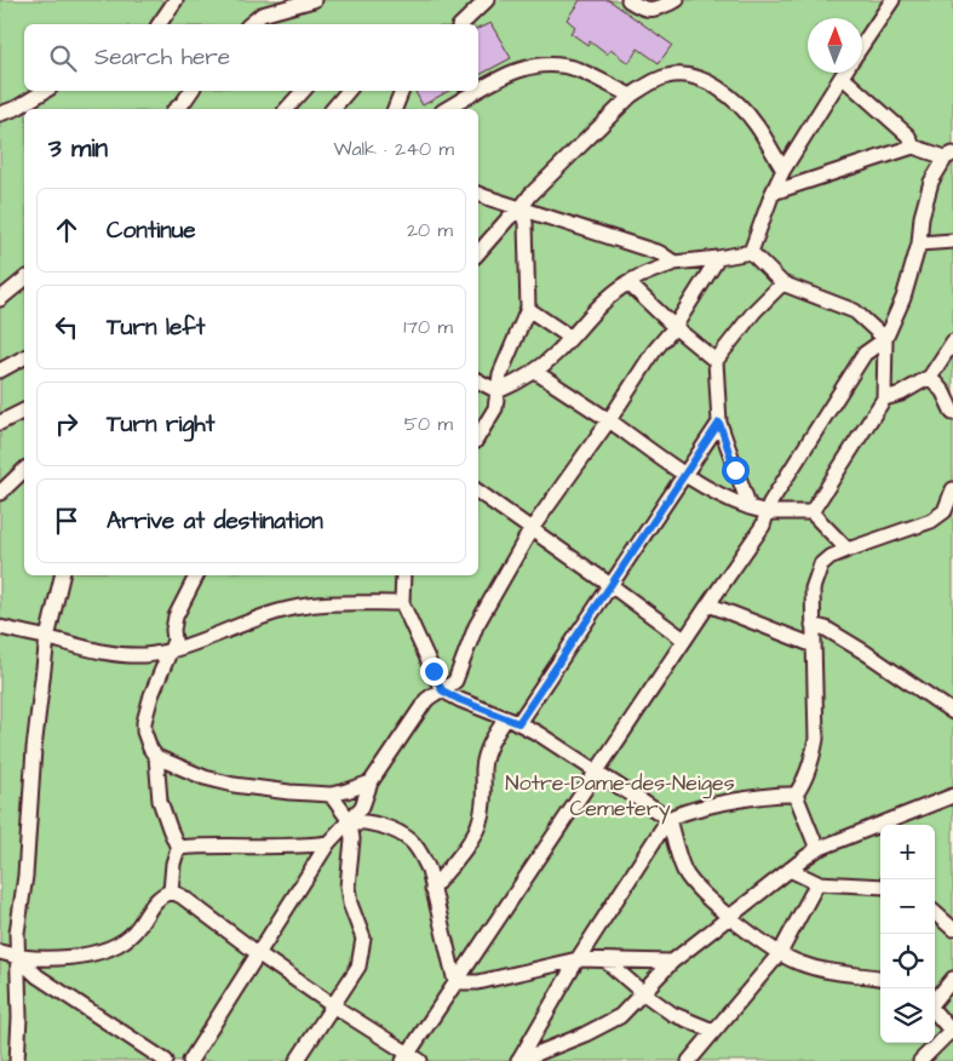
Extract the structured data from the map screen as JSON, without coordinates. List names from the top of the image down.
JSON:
{
  "parks": ["Notre-Dame-des-Neiges Cemetery"],
  "north": "top",
  "page": {
    "search": "Search here",
    "heading": ["3 min", "Walk · 240 m"],
    "list": [
      ["Continue", "20 m"],
      ["Turn left", "170 m"],
      ["Turn right", "50 m"],
      "Arrive at destination"
    ],
    "map_buttons": ["+", "−"]
  }
}
